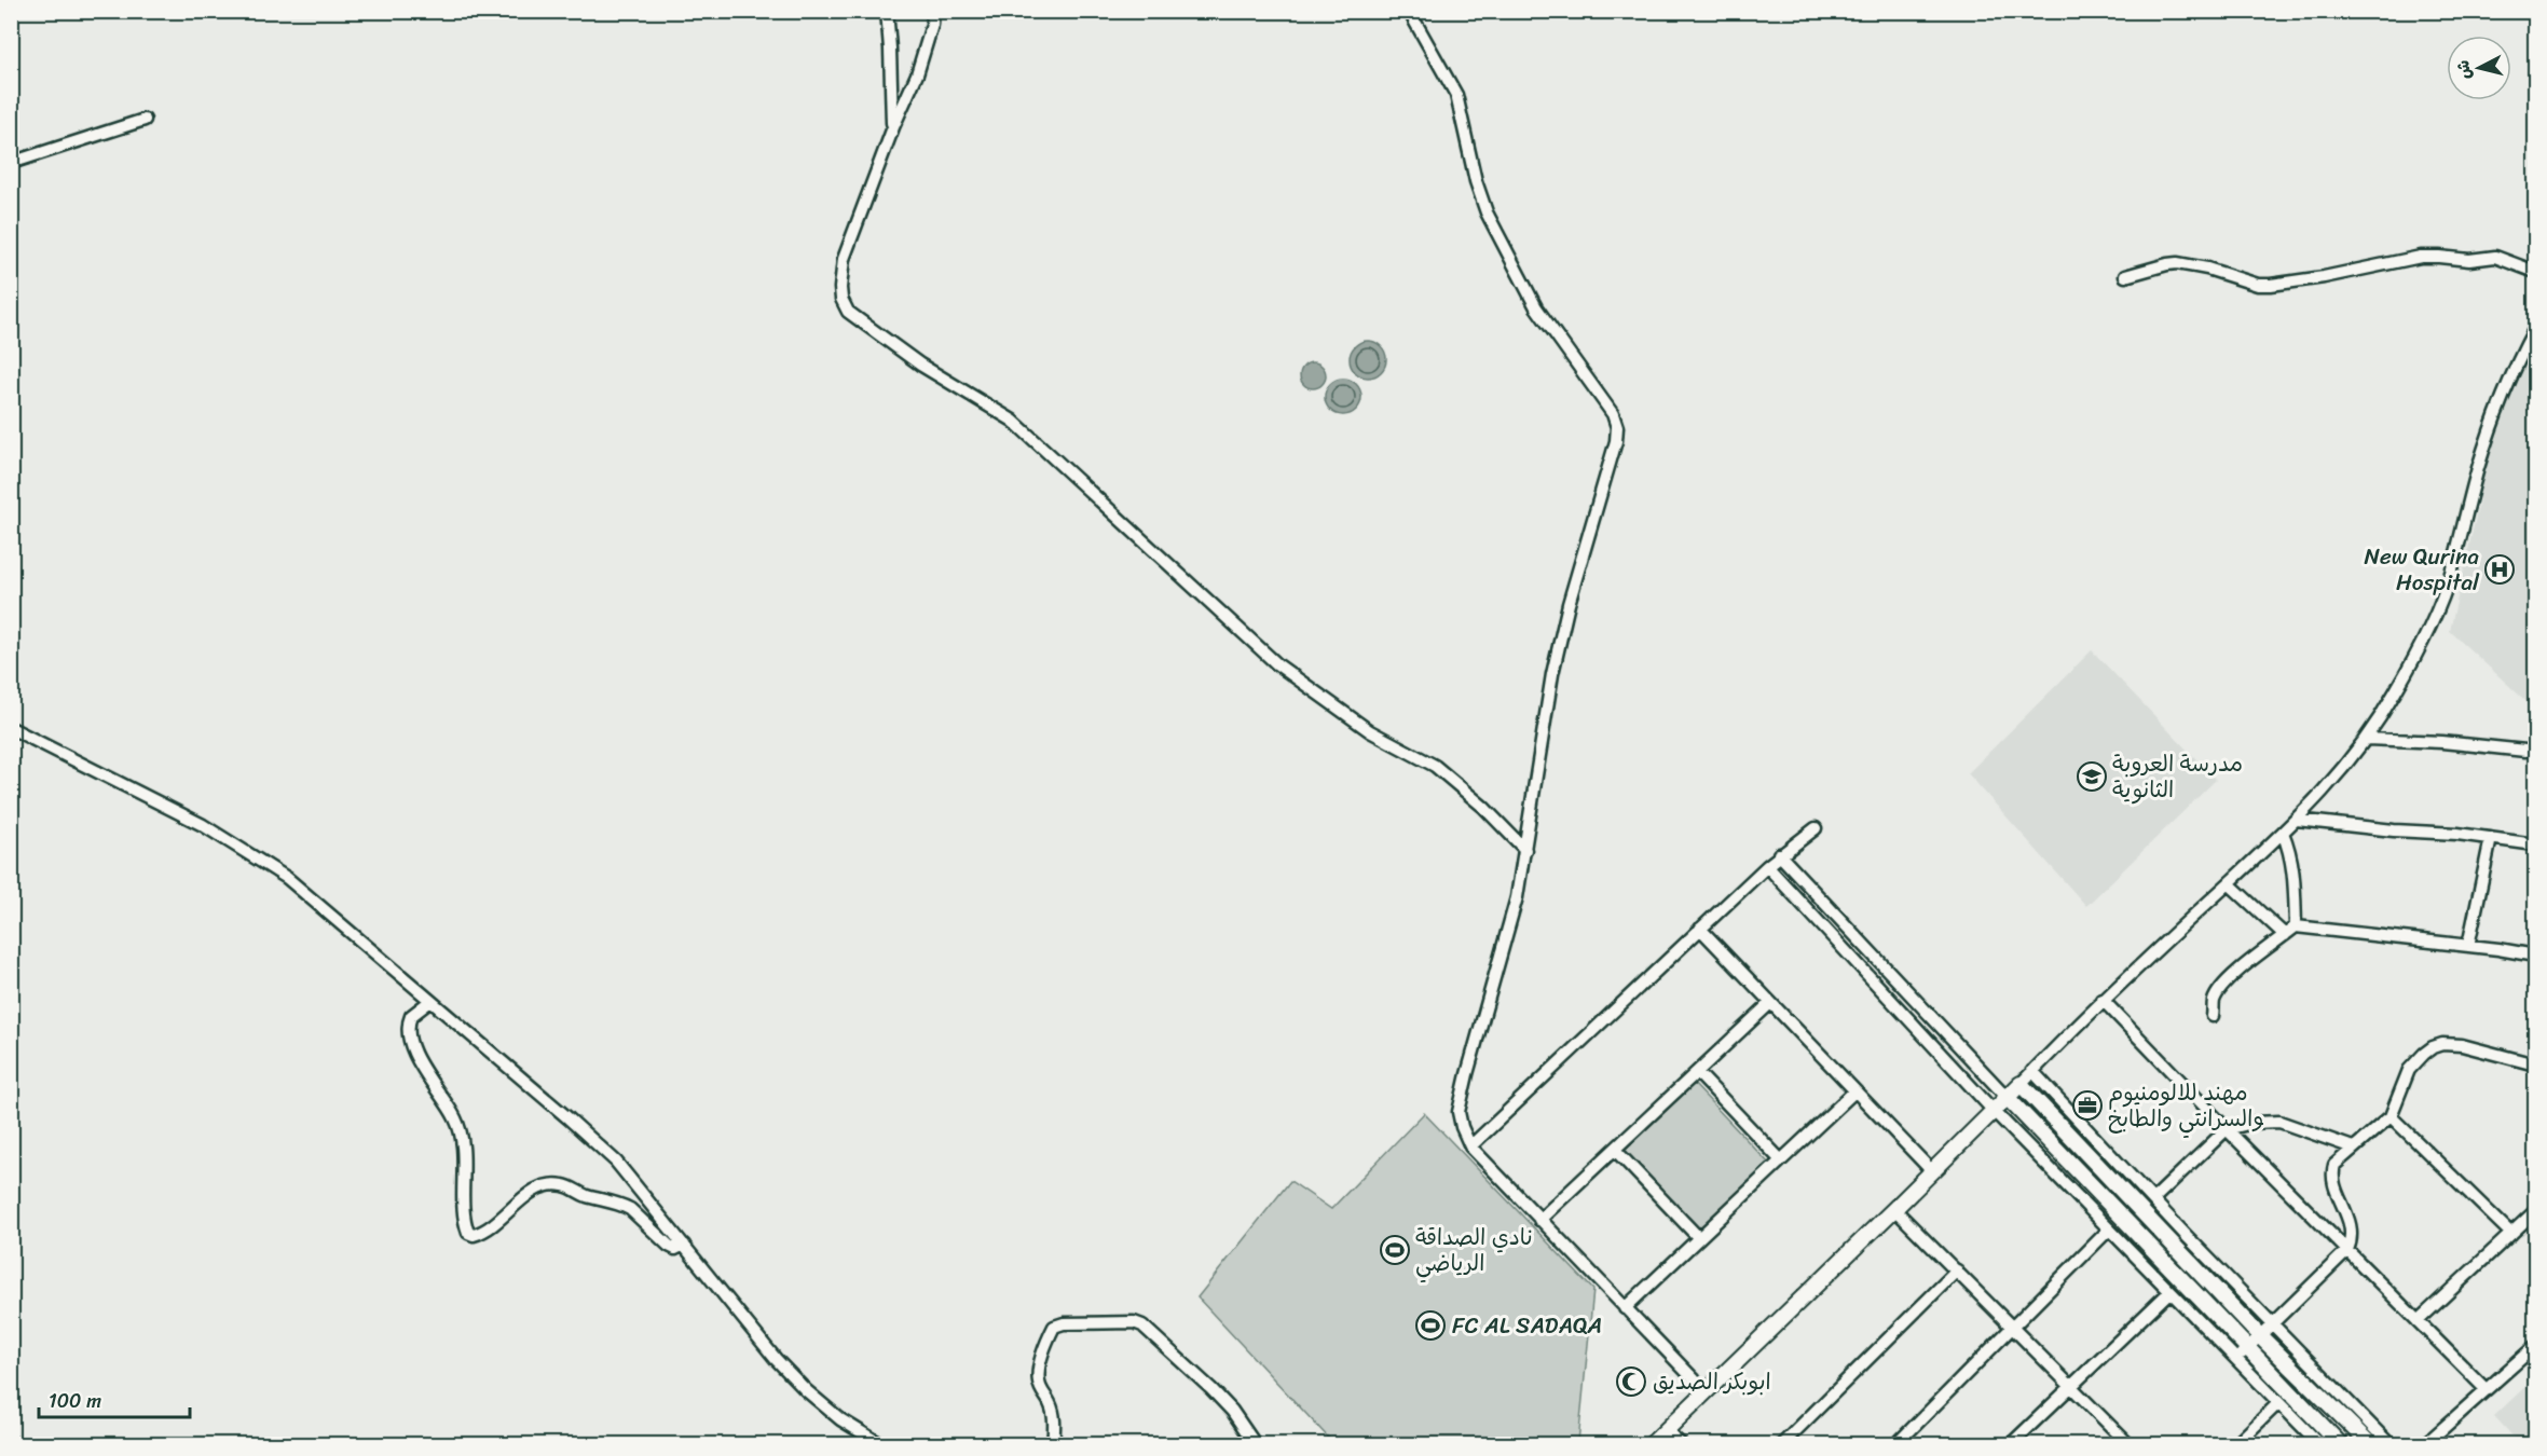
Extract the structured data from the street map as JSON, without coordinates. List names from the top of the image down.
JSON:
{
  "places": {
    "hospital": ["New Qurina Hospital"],
    "school or university": ["مدرسة العروبة الثانوية"],
    "office": ["مهند للالومنيوم والسرانتي والطابخ"],
    "sports": ["نادي الصداقة الرياضي", "FC AL SADAQA"],
    "mosque": ["ابوبكر الصديق"]
  },
  "scale_bar": "100 m",
  "north": "left"
}
